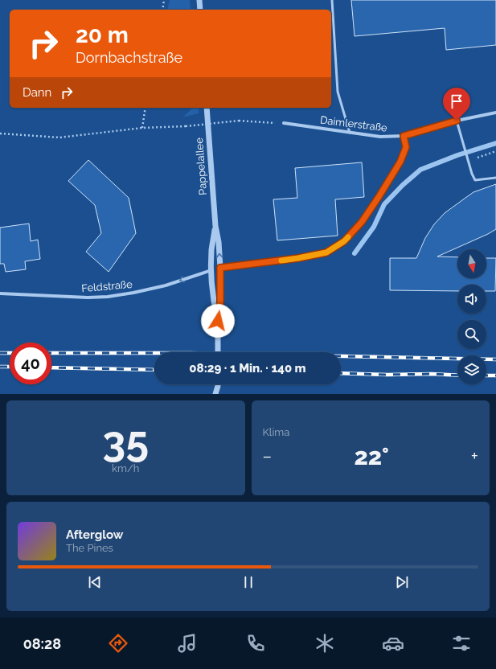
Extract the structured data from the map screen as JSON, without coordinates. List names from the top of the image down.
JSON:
{
  "streets": {
    "street": ["Daimlerstraße", "Pappelallee", "Feldstraße"]
  },
  "crossings": [
    ["Pappelallee", "Feldstraße"]
  ],
  "one_way": ["Feldstraße"],
  "north": "bottom",
  "page": {
    "turn": ["20 m", "Dornbachstraße"],
    "then": "Dann",
    "limit": "40",
    "trip": "08:29 · 1 Min. · 140 m",
    "tile": [
      ["35", "km/h"],
      "Klima"
    ],
    "heat": ["−", "22°", "+"],
    "song": ["Afterglow", "The Pines"],
    "tabs": "08:28"
  }
}
